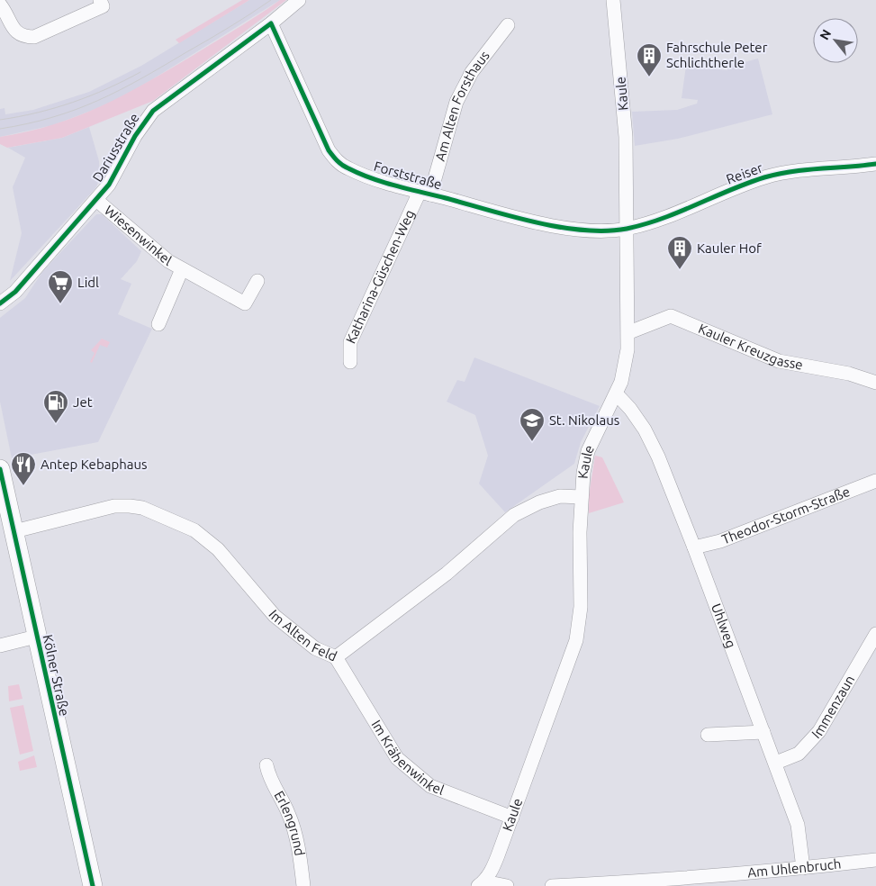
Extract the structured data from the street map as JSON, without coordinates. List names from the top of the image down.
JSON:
{
  "streets": {
    "main road": ["Kölner Straße"],
    "street": [
      "Kaule",
      "Am Alten Forsthaus",
      "Dariusstraße",
      "Reiser",
      "Forststraße",
      "Wiesenwinkel",
      "Katharina-Güschen-Weg",
      "Kauler Kreuzgasse",
      "Theodor-Storm-Straße",
      "Uhlweg",
      "Im Alten Feld",
      "Immenzaun",
      "Im Krähenwinkel",
      "Erlengrund",
      "Am Uhlenbruch"
    ]
  },
  "crossings": [
    ["Kaule", "Reiser"],
    ["Kaule", "Forststraße"],
    ["Kaule", "Kauler Kreuzgasse"],
    ["Kaule", "Uhlweg"],
    ["Kaule", "Im Alten Feld"],
    ["Kaule", "Im Krähenwinkel"],
    ["Am Alten Forsthaus", "Forststraße"],
    ["Am Alten Forsthaus", "Katharina-Güschen-Weg"],
    ["Dariusstraße", "Forststraße"],
    ["Dariusstraße", "Wiesenwinkel"],
    ["Reiser", "Forststraße"],
    ["Forststraße", "Katharina-Güschen-Weg"],
    ["Theodor-Storm-Straße", "Uhlweg"],
    ["Uhlweg", "Immenzaun"],
    ["Uhlweg", "Am Uhlenbruch"],
    ["Im Alten Feld", "Kölner Straße"],
    ["Im Alten Feld", "Im Krähenwinkel"]
  ],
  "places": {
    "building": ["Fahrschule Peter Schlichtherle", "Kauler Hof"],
    "supermarket": ["Lidl"],
    "fuel station": ["Jet"],
    "school or university": ["St. Nikolaus"],
    "restaurant": ["Antep Kebaphaus"]
  },
  "north": "top left"
}
